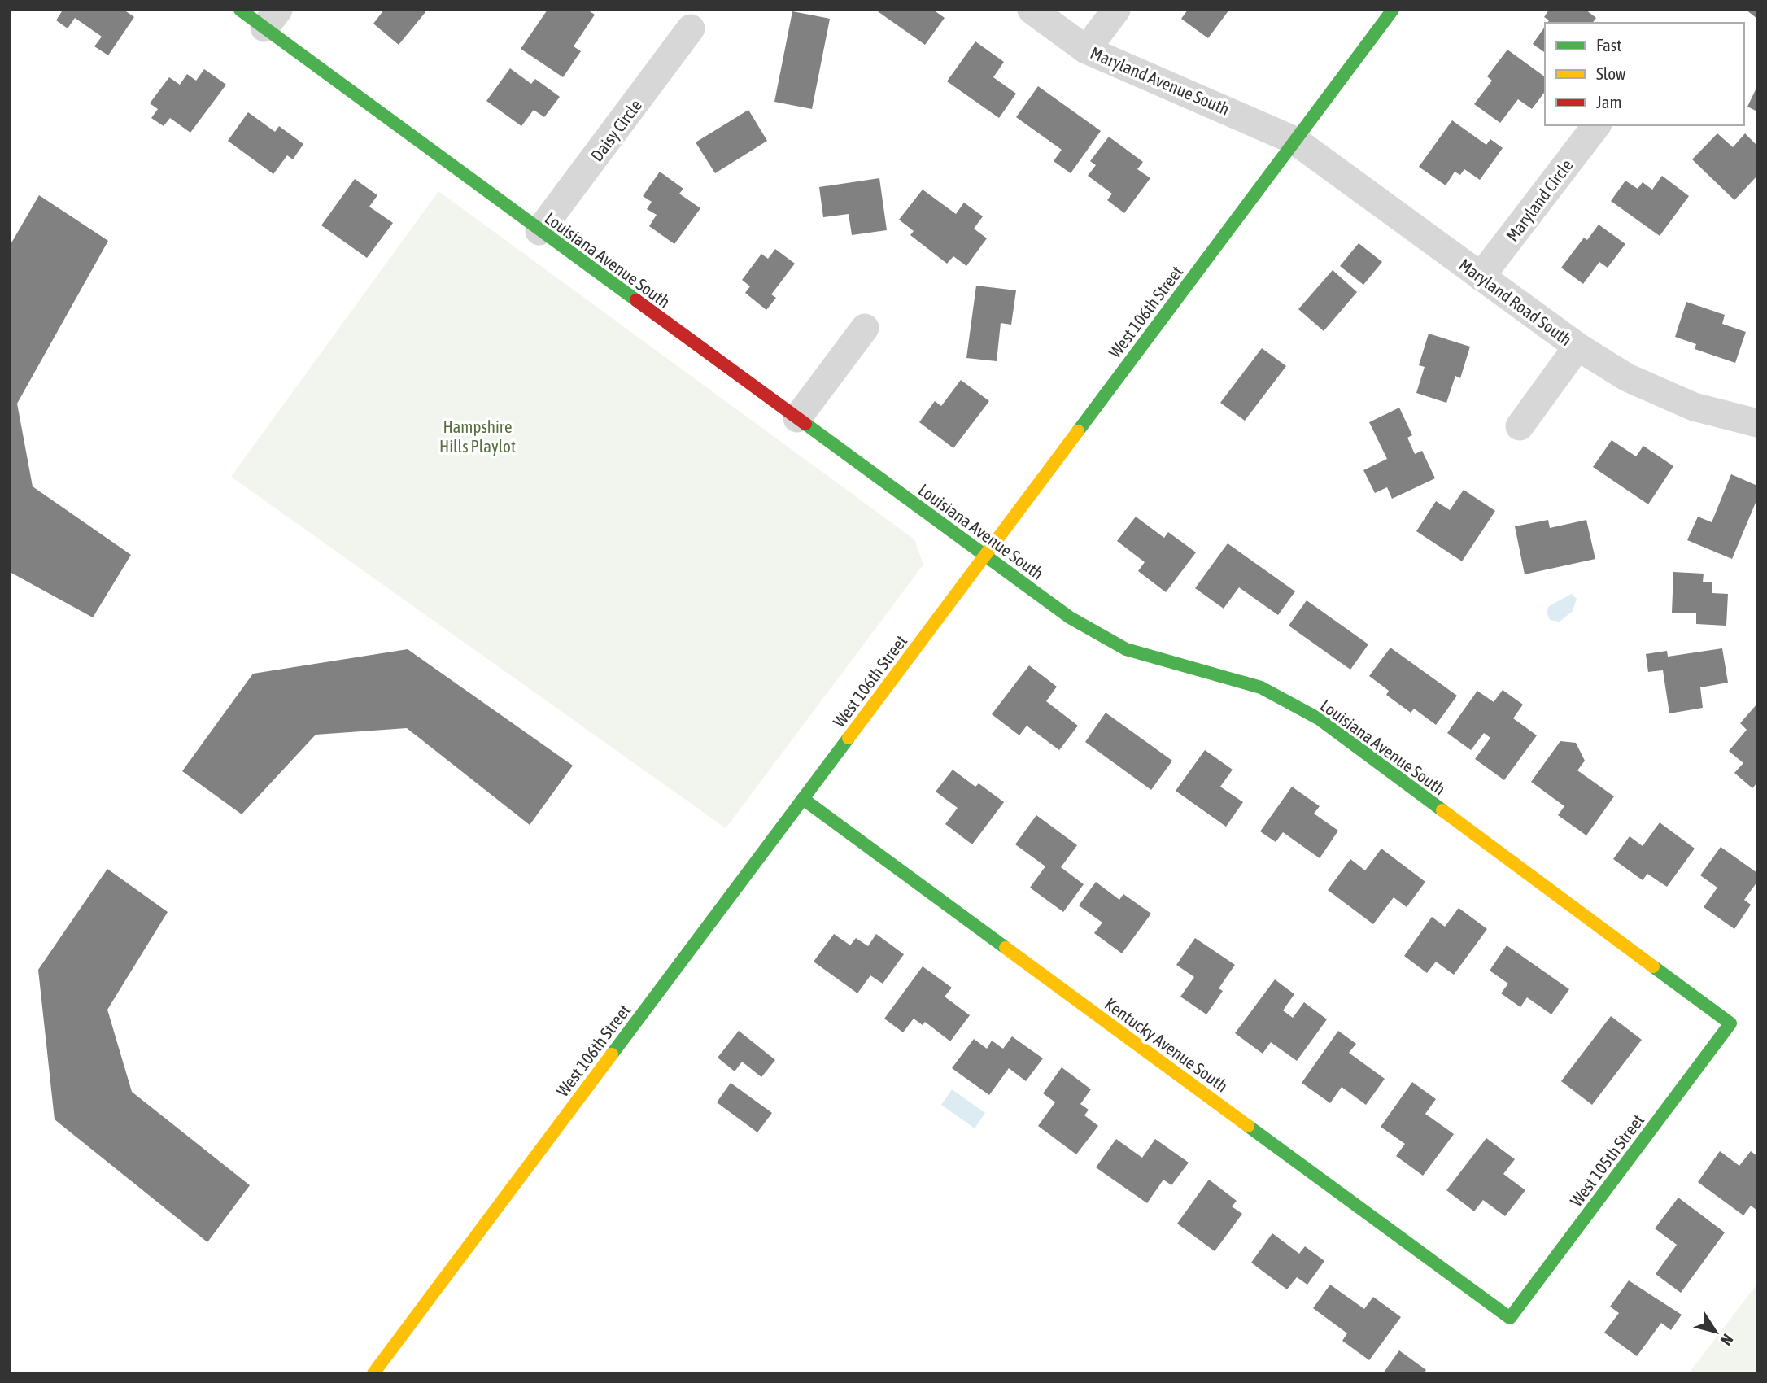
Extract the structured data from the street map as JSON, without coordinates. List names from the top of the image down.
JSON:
{
  "streets": {
    "street": [
      "Maryland Avenue South",
      "Daisy Circle",
      "Maryland Circle",
      "Louisiana Avenue South",
      "Maryland Road South",
      "West 106th Street",
      "Kentucky Avenue South",
      "West 105th Street"
    ]
  },
  "crossings": [
    ["Maryland Avenue South", "Maryland Road South"],
    ["Maryland Avenue South", "West 106th Street"],
    ["Daisy Circle", "Louisiana Avenue South"],
    ["Maryland Circle", "Maryland Road South"],
    ["Louisiana Avenue South", "West 106th Street"],
    ["Louisiana Avenue South", "West 105th Street"],
    ["Maryland Road South", "West 106th Street"],
    ["West 106th Street", "Kentucky Avenue South"],
    ["Kentucky Avenue South", "West 105th Street"]
  ],
  "parks": ["Hampshire Hills Playlot"],
  "legend": ["Fast", "Slow", "Jam"],
  "north": "bottom right"
}
